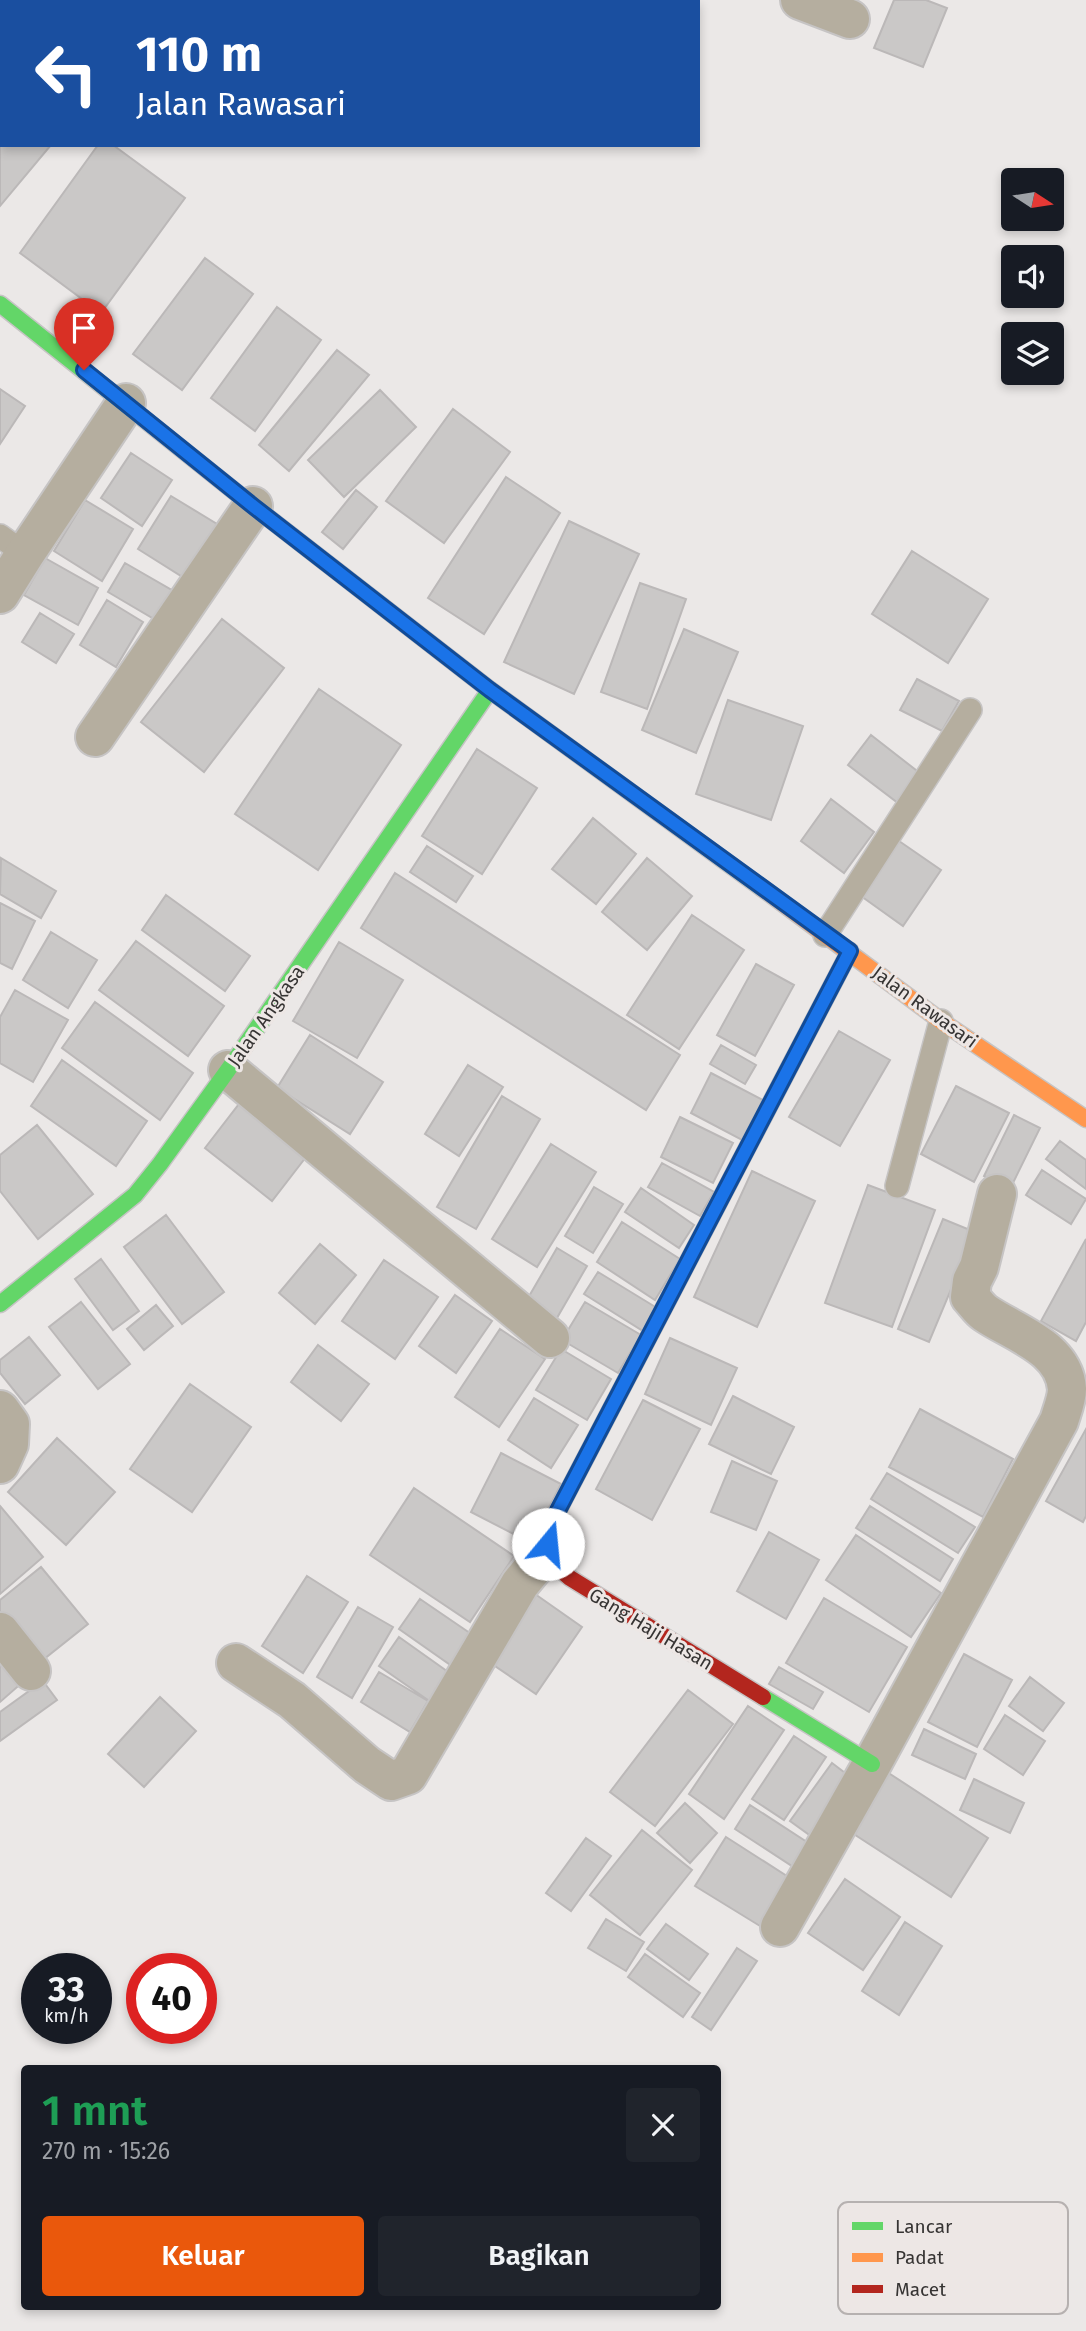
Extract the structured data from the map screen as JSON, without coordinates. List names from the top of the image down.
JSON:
{
  "streets": {
    "street": ["Jalan Rawasari", "Jalan Angkasa", "Gang Haji Hasan"]
  },
  "crossings": [
    ["Jalan Rawasari", "Jalan Angkasa"]
  ],
  "legend": ["Lancar", "Padat", "Macet"],
  "north": "right",
  "page": {
    "turn": ["110 m", "Jalan Rawasari"],
    "speed": "33 km/h",
    "limit": "40",
    "heading": ["1 mnt", "270 m · 15:26"],
    "buttons": ["Keluar", "Bagikan"]
  }
}
